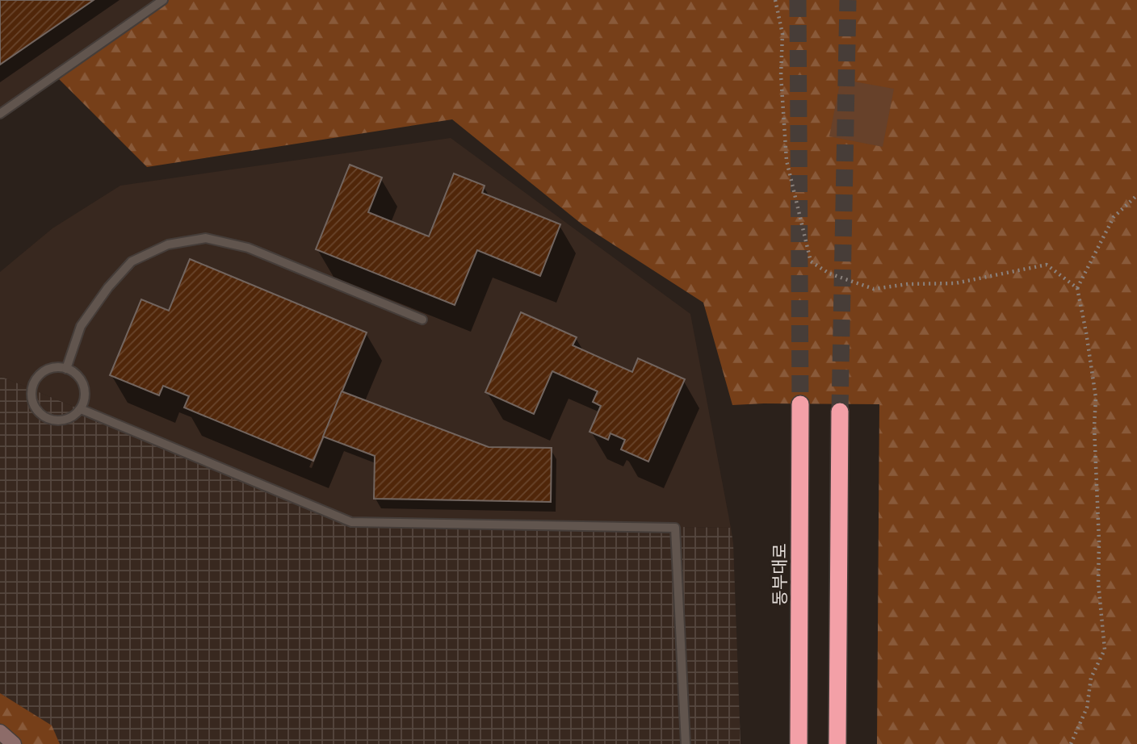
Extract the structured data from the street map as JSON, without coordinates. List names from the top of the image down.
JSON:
{
  "streets": {
    "highway": ["동부대로"]
  }
}
